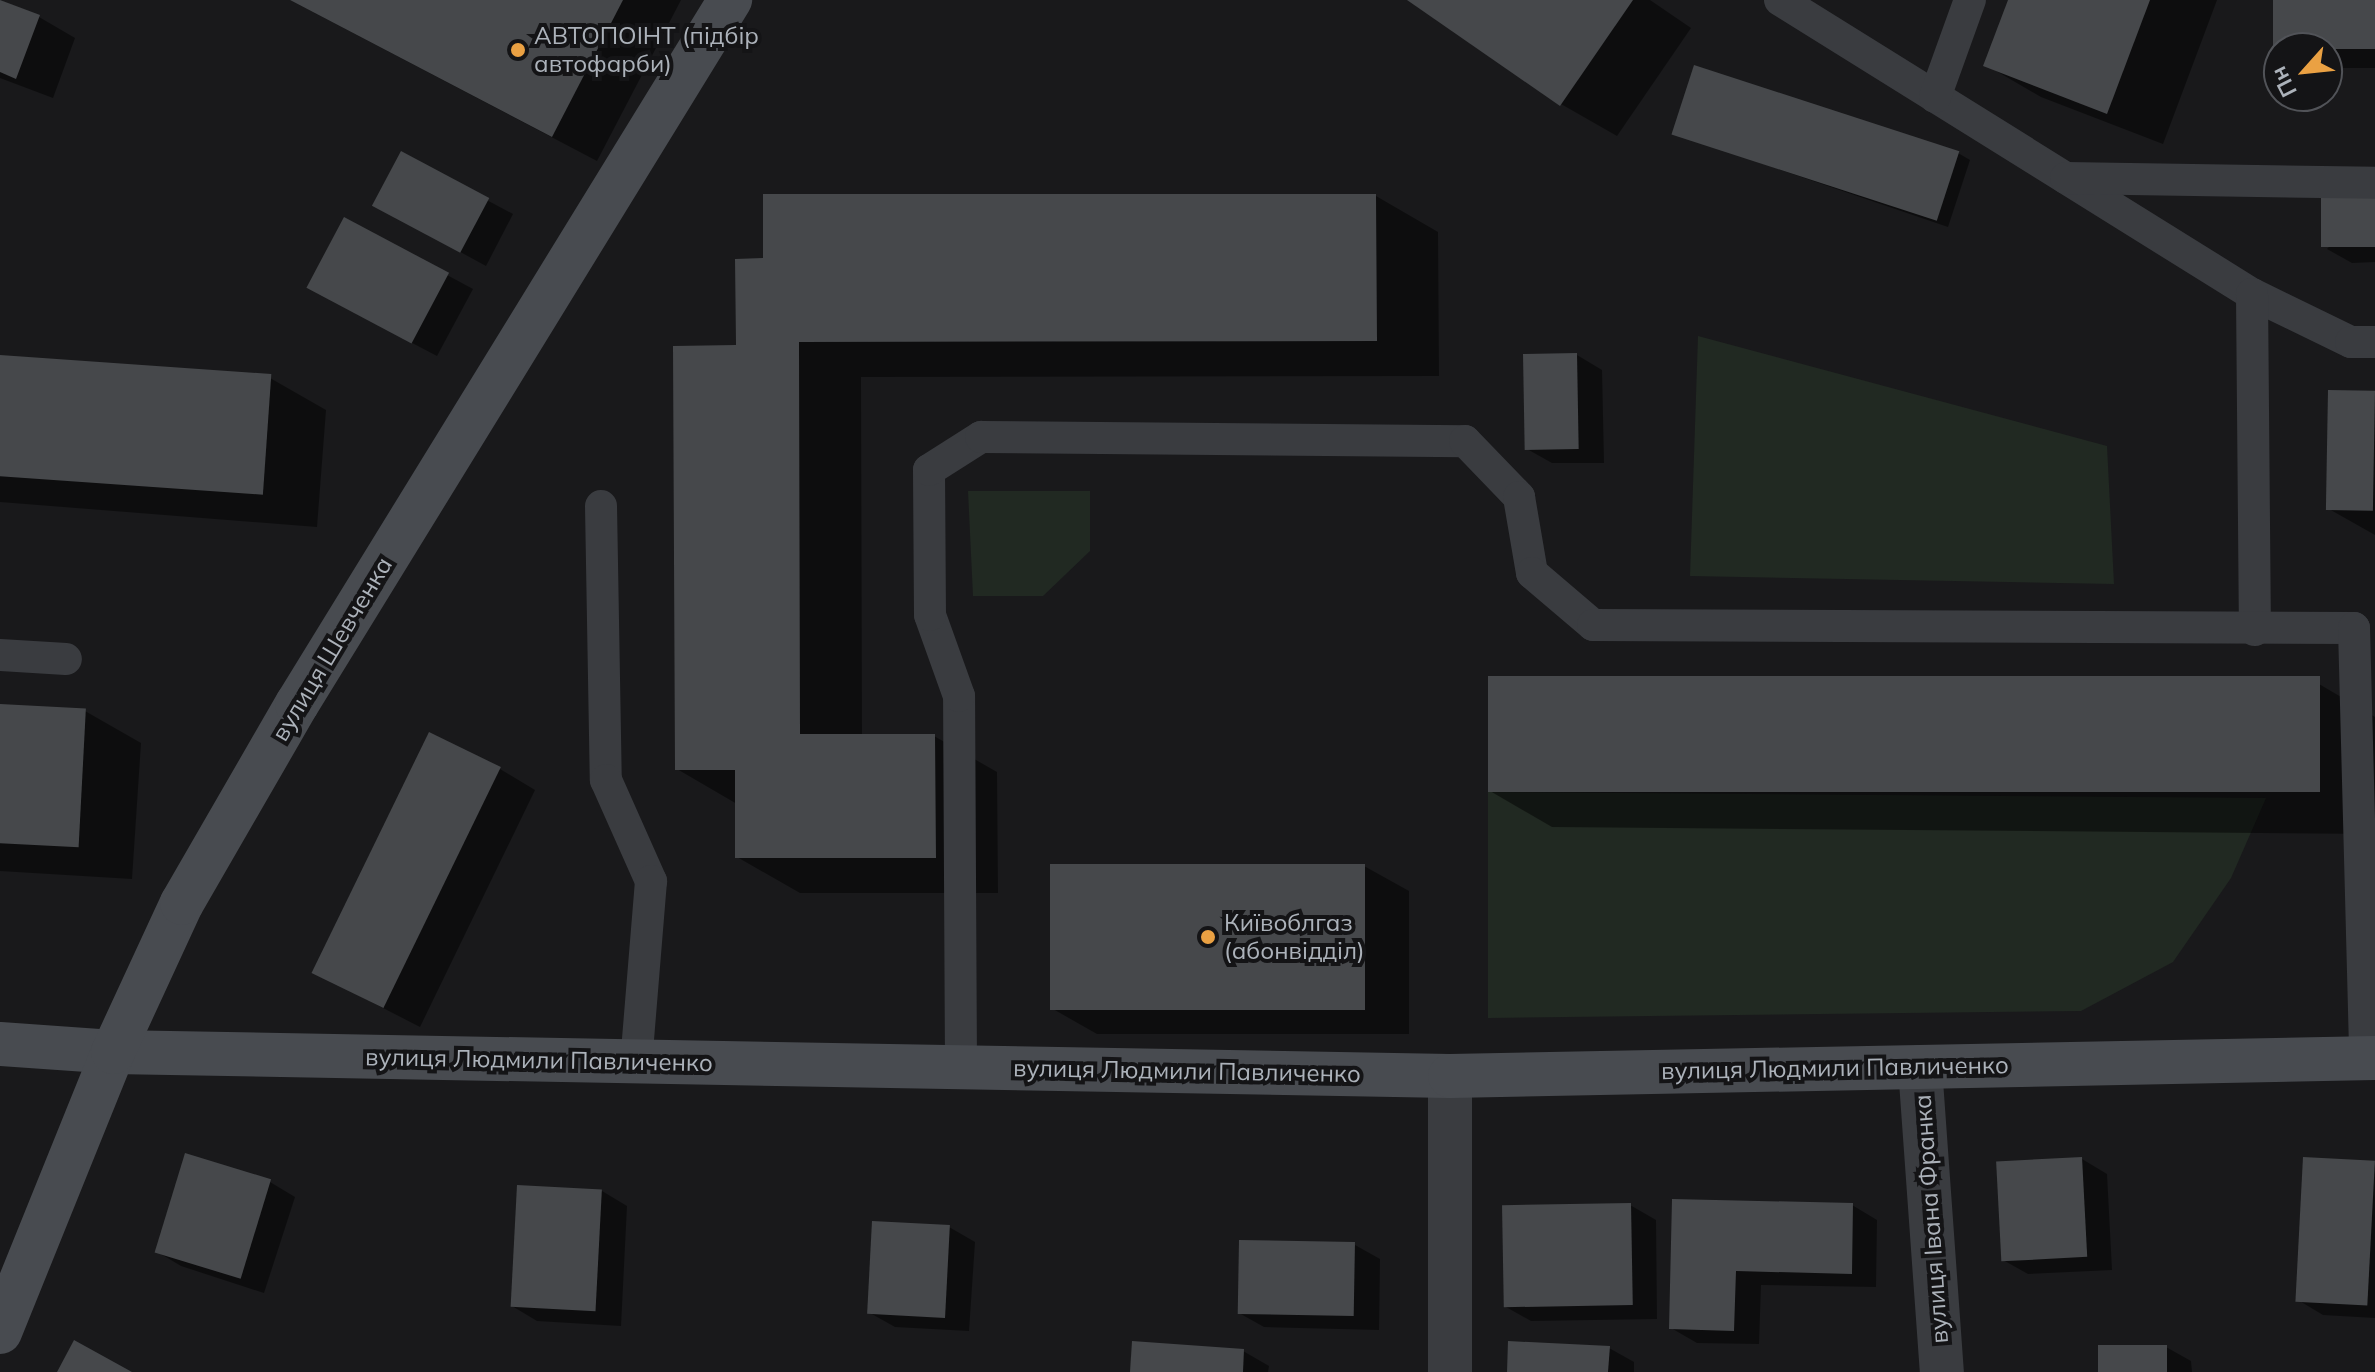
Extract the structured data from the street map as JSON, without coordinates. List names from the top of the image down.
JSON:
{
  "streets": {
    "main road": ["вулиця Шевченка", "вулиця Людмили Павличенко"],
    "street": ["вулиця Івана Франка"]
  },
  "crossings": [
    ["вулиця Шевченка", "вулиця Людмили Павличенко"],
    ["вулиця Людмили Павличенко", "вулиця Івана Франка"]
  ],
  "places": ["АВТОПОІНТ (підбір автофарби)", "Київоблгаз (абонвідділ)"],
  "north": "bottom left"
}
